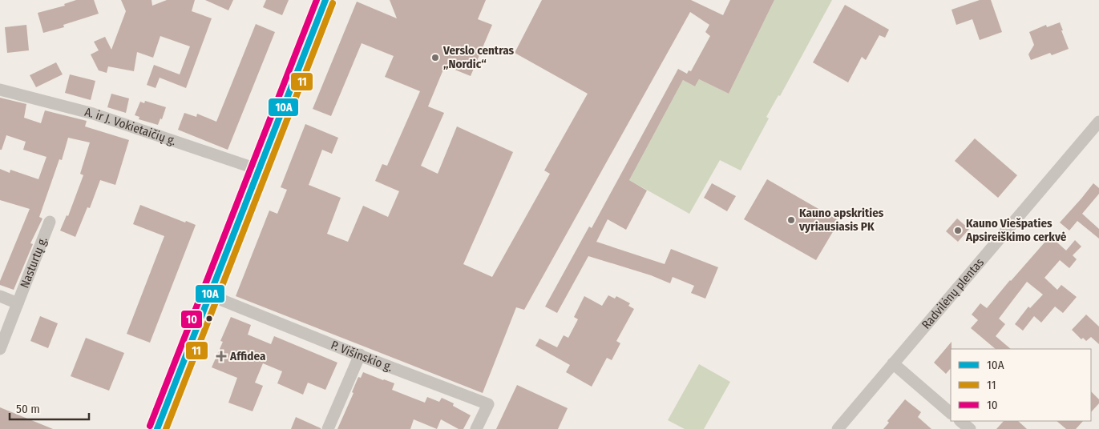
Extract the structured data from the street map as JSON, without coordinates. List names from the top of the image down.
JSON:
{
  "streets": {
    "street": [
      "A. ir J. Vokietaičių g.",
      "Nasturtų g.",
      "Radvilėnų plentas",
      "P. Višinskio g."
    ]
  },
  "places": {
    "other": ["Verslo centras „Nordic“", "Kauno apskrities vyriausiasis PK", "Kauno Viešpaties Apsireiškimo cerkvė"],
    "health": ["Affidea"]
  },
  "lines": ["transit line 10A", "transit line 10", "transit line 11"],
  "legend": ["10A", "11", "10"],
  "scale_bar": "50 m"
}
